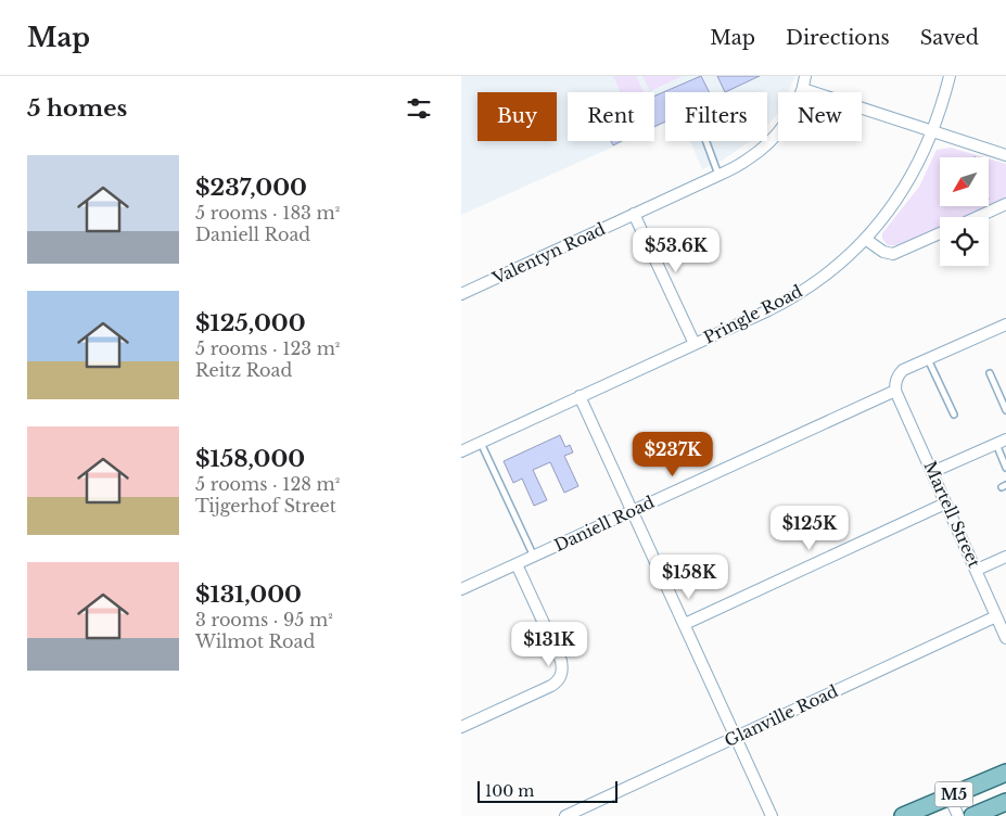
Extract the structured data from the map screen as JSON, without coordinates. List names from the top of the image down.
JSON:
{
  "streets": {
    "main road": ["M5"],
    "street": [
      "Valentyn Road",
      "Pringle Road",
      "Martell Street",
      "Daniell Road",
      "Glanville Road"
    ]
  },
  "crossings": [
    ["Martell Street", "Daniell Road"],
    ["Martell Street", "Glanville Road"]
  ],
  "scale_bar": "100 m",
  "north": "bottom left",
  "page": {
    "header": "Map",
    "nav": ["Map", "Directions", "Saved"],
    "heading": "5 homes",
    "chip": [
      "Buy",
      "Rent",
      "Filters",
      "New"
    ],
    "list": [
      {
        "name": "$237,000",
        "note": "5 rooms · 183 m² · Daniell Road"
      },
      {
        "name": "$125,000",
        "note": "5 rooms · 123 m² · Reitz Road"
      },
      {
        "name": "$158,000",
        "note": "5 rooms · 128 m² · Tijgerhof Street"
      },
      {
        "name": "$131,000",
        "note": "3 rooms · 95 m² · Wilmot Road"
      }
    ],
    "price": [
      "$53.6K",
      "$237K",
      "$125K",
      "$158K",
      "$131K"
    ],
    "scale": "100 m"
  }
}
